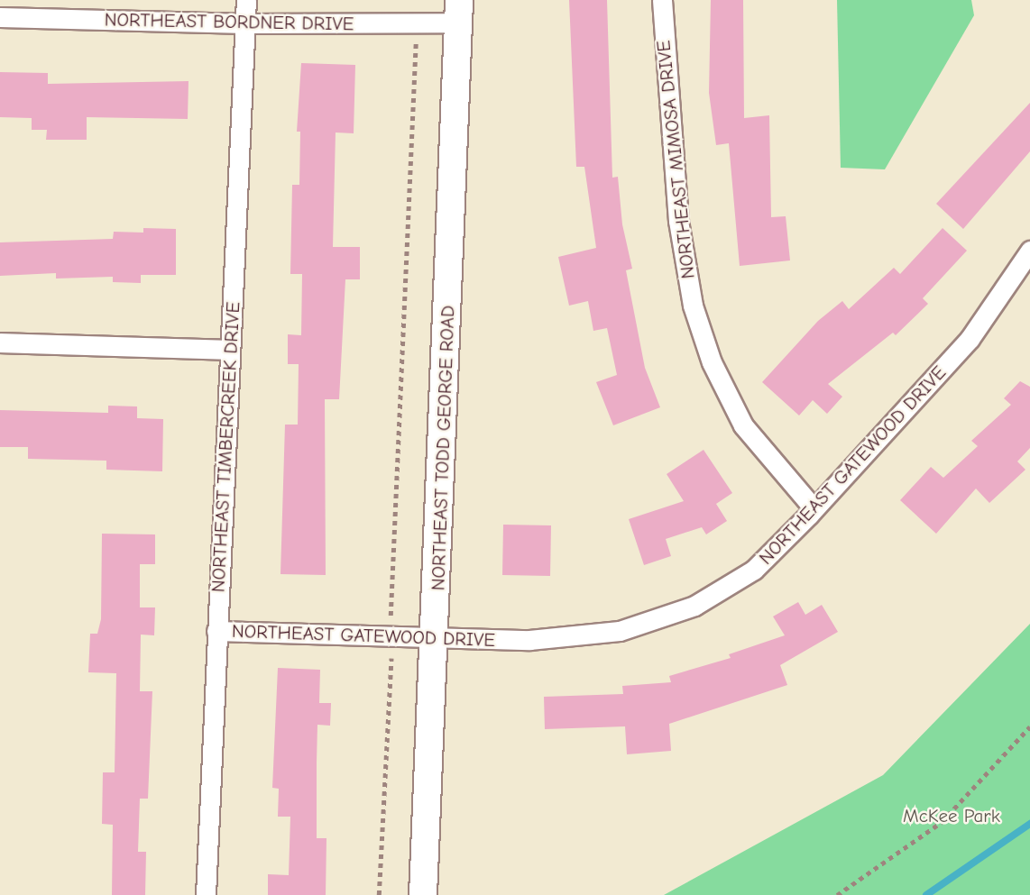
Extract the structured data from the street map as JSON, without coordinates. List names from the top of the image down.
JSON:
{
  "streets": {
    "main road": ["NORTHEAST TODD GEORGE ROAD"],
    "street": [
      "NORTHEAST BORDNER DRIVE",
      "NORTHEAST MIMOSA DRIVE",
      "NORTHEAST TIMBERCREEK DRIVE",
      "NORTHEAST GATEWOOD DRIVE"
    ]
  },
  "crossings": [
    ["NORTHEAST BORDNER DRIVE", "NORTHEAST TIMBERCREEK DRIVE"],
    ["NORTHEAST BORDNER DRIVE", "NORTHEAST TODD GEORGE ROAD"],
    ["NORTHEAST MIMOSA DRIVE", "NORTHEAST GATEWOOD DRIVE"],
    ["NORTHEAST TIMBERCREEK DRIVE", "NORTHEAST GATEWOOD DRIVE"],
    ["NORTHEAST TODD GEORGE ROAD", "NORTHEAST GATEWOOD DRIVE"]
  ],
  "parks": ["McKee Park"]
}
